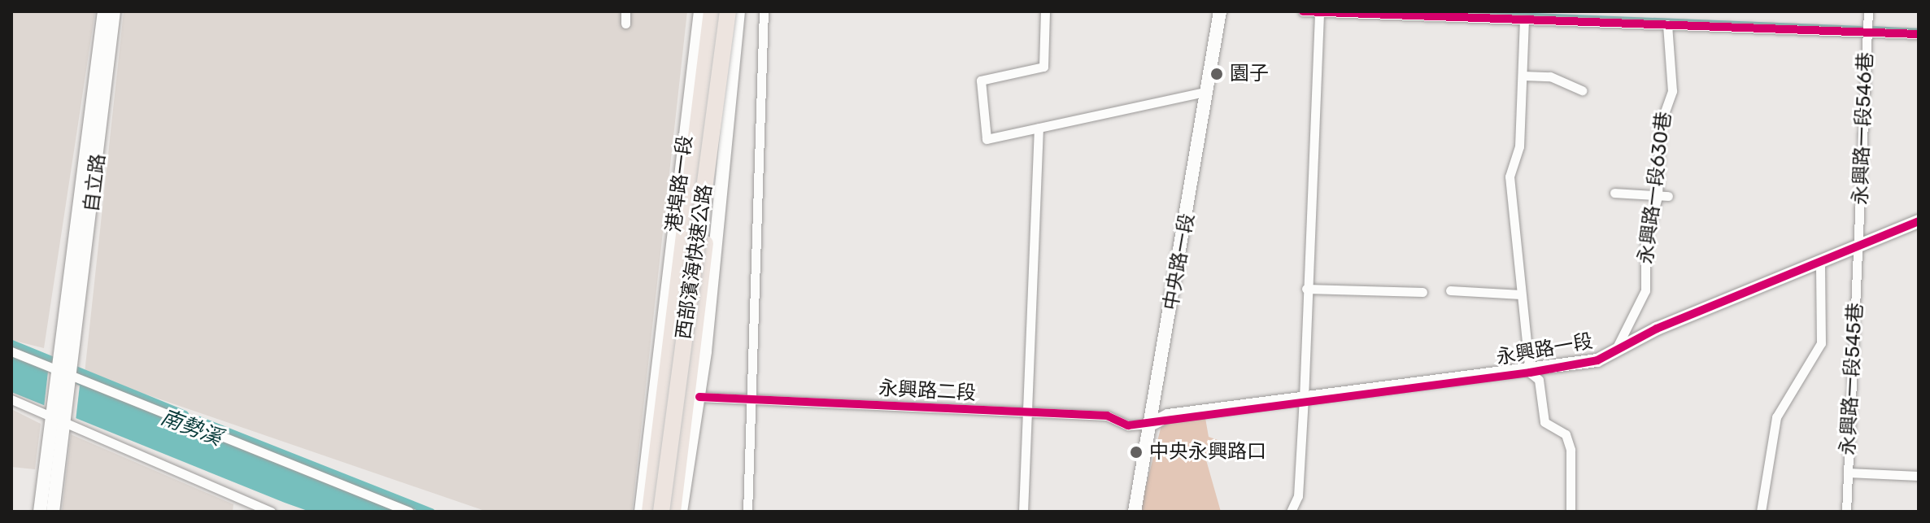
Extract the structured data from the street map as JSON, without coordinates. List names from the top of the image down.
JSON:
{
  "streets": {
    "highway": ["西部濱海快速公路"],
    "street": [
      "永興路一段546巷",
      "自立路",
      "港埠路一段",
      "永興路一段630巷",
      "中央路一段",
      "永興路一段",
      "永興路一段545巷",
      "永興路二段"
    ]
  },
  "crossings": [
    ["永興路一段546巷", "永興路一段"],
    ["永興路一段546巷", "永興路一段545巷"],
    ["港埠路一段", "西部濱海快速公路"],
    ["港埠路一段", "永興路二段"],
    ["永興路一段630巷", "永興路一段"],
    ["中央路一段", "永興路一段"],
    ["中央路一段", "永興路二段"],
    ["永興路一段", "永興路一段545巷"],
    ["永興路一段", "永興路二段"]
  ],
  "water": ["南勢溪"],
  "places": ["園子", "中央永興路口"]
}
